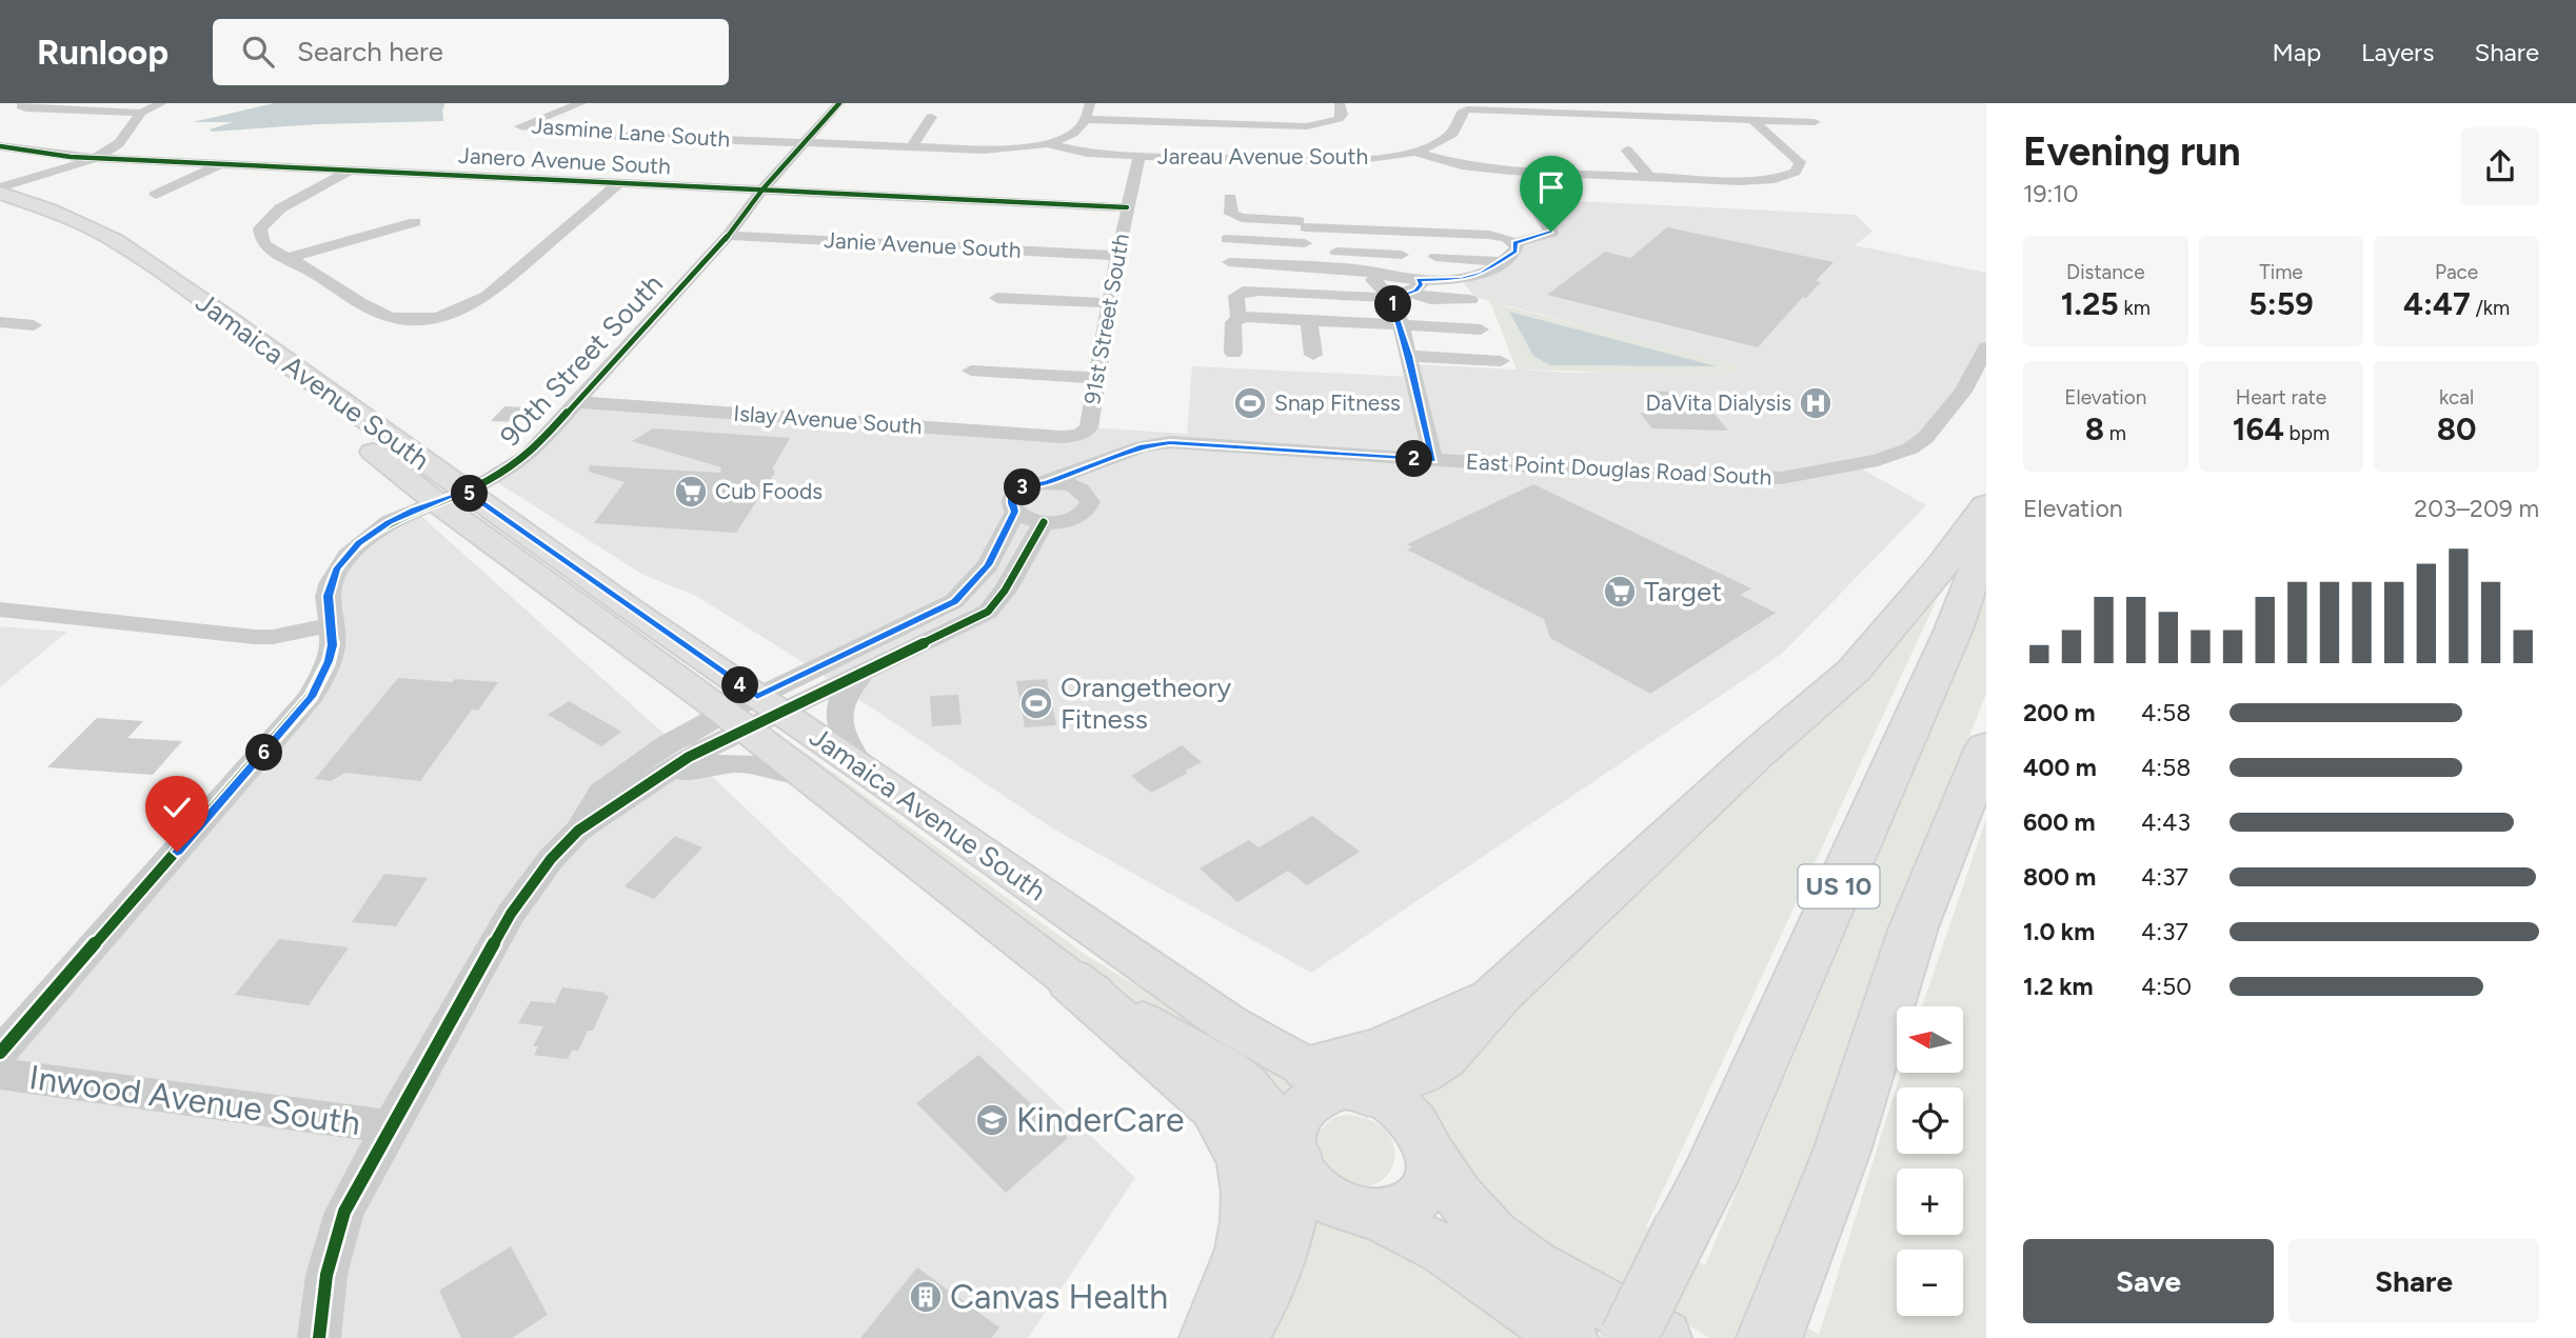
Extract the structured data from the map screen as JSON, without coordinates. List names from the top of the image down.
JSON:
{
  "streets": {
    "highway": ["US 10"],
    "main road": ["Jamaica Avenue South"],
    "street": [
      "Jasmine Lane South",
      "Jareau Avenue South",
      "Janero Avenue South",
      "Janie Avenue South",
      "91st Street South",
      "90th Street South",
      "Islay Avenue South",
      "East Point Douglas Road South",
      "Inwood Avenue South"
    ]
  },
  "crossings": [
    ["Jasmine Lane South", "Jareau Avenue South"],
    ["Jasmine Lane South", "90th Street South"],
    ["Jareau Avenue South", "91st Street South"],
    ["Jareau Avenue South", "90th Street South"],
    ["Janero Avenue South", "91st Street South"],
    ["Janero Avenue South", "90th Street South"],
    ["Janie Avenue South", "91st Street South"],
    ["Janie Avenue South", "90th Street South"],
    ["91st Street South", "Islay Avenue South"],
    ["90th Street South", "Jamaica Avenue South"],
    ["90th Street South", "Islay Avenue South"]
  ],
  "places": {
    "sports": ["Snap Fitness", "Orangetheory Fitness"],
    "hospital": ["DaVita Dialysis"],
    "supermarket": ["Cub Foods", "Target"],
    "school or university": ["KinderCare"],
    "building": ["Canvas Health"]
  },
  "north": "left",
  "page": {
    "header": "Runloop",
    "search": "Search here",
    "nav": ["Map", "Layers", "Share"],
    "heading": ["Evening run", "19:10"],
    "stats": [
      ["Distance", "1.25 km"],
      ["Time", "5:59"],
      ["Pace", "4:47 /km"],
      ["Elevation", "8 m"],
      ["Heart rate", "164 bpm"],
      ["kcal", "80"]
    ],
    "pins": [
      "1",
      "2",
      "3",
      "5",
      "4",
      "6"
    ],
    "chart": ["Elevation", "203–209 m"],
    "list": [
      {
        "name": "200 m",
        "note": "4:58"
      },
      {
        "name": "400 m",
        "note": "4:58"
      },
      {
        "name": "600 m",
        "note": "4:43"
      },
      {
        "name": "800 m",
        "note": "4:37"
      },
      {
        "name": "1.0 km",
        "note": "4:37"
      },
      {
        "name": "1.2 km",
        "note": "4:50"
      }
    ],
    "map_buttons": ["+", "−"],
    "buttons": ["Save", "Share"]
  }
}
